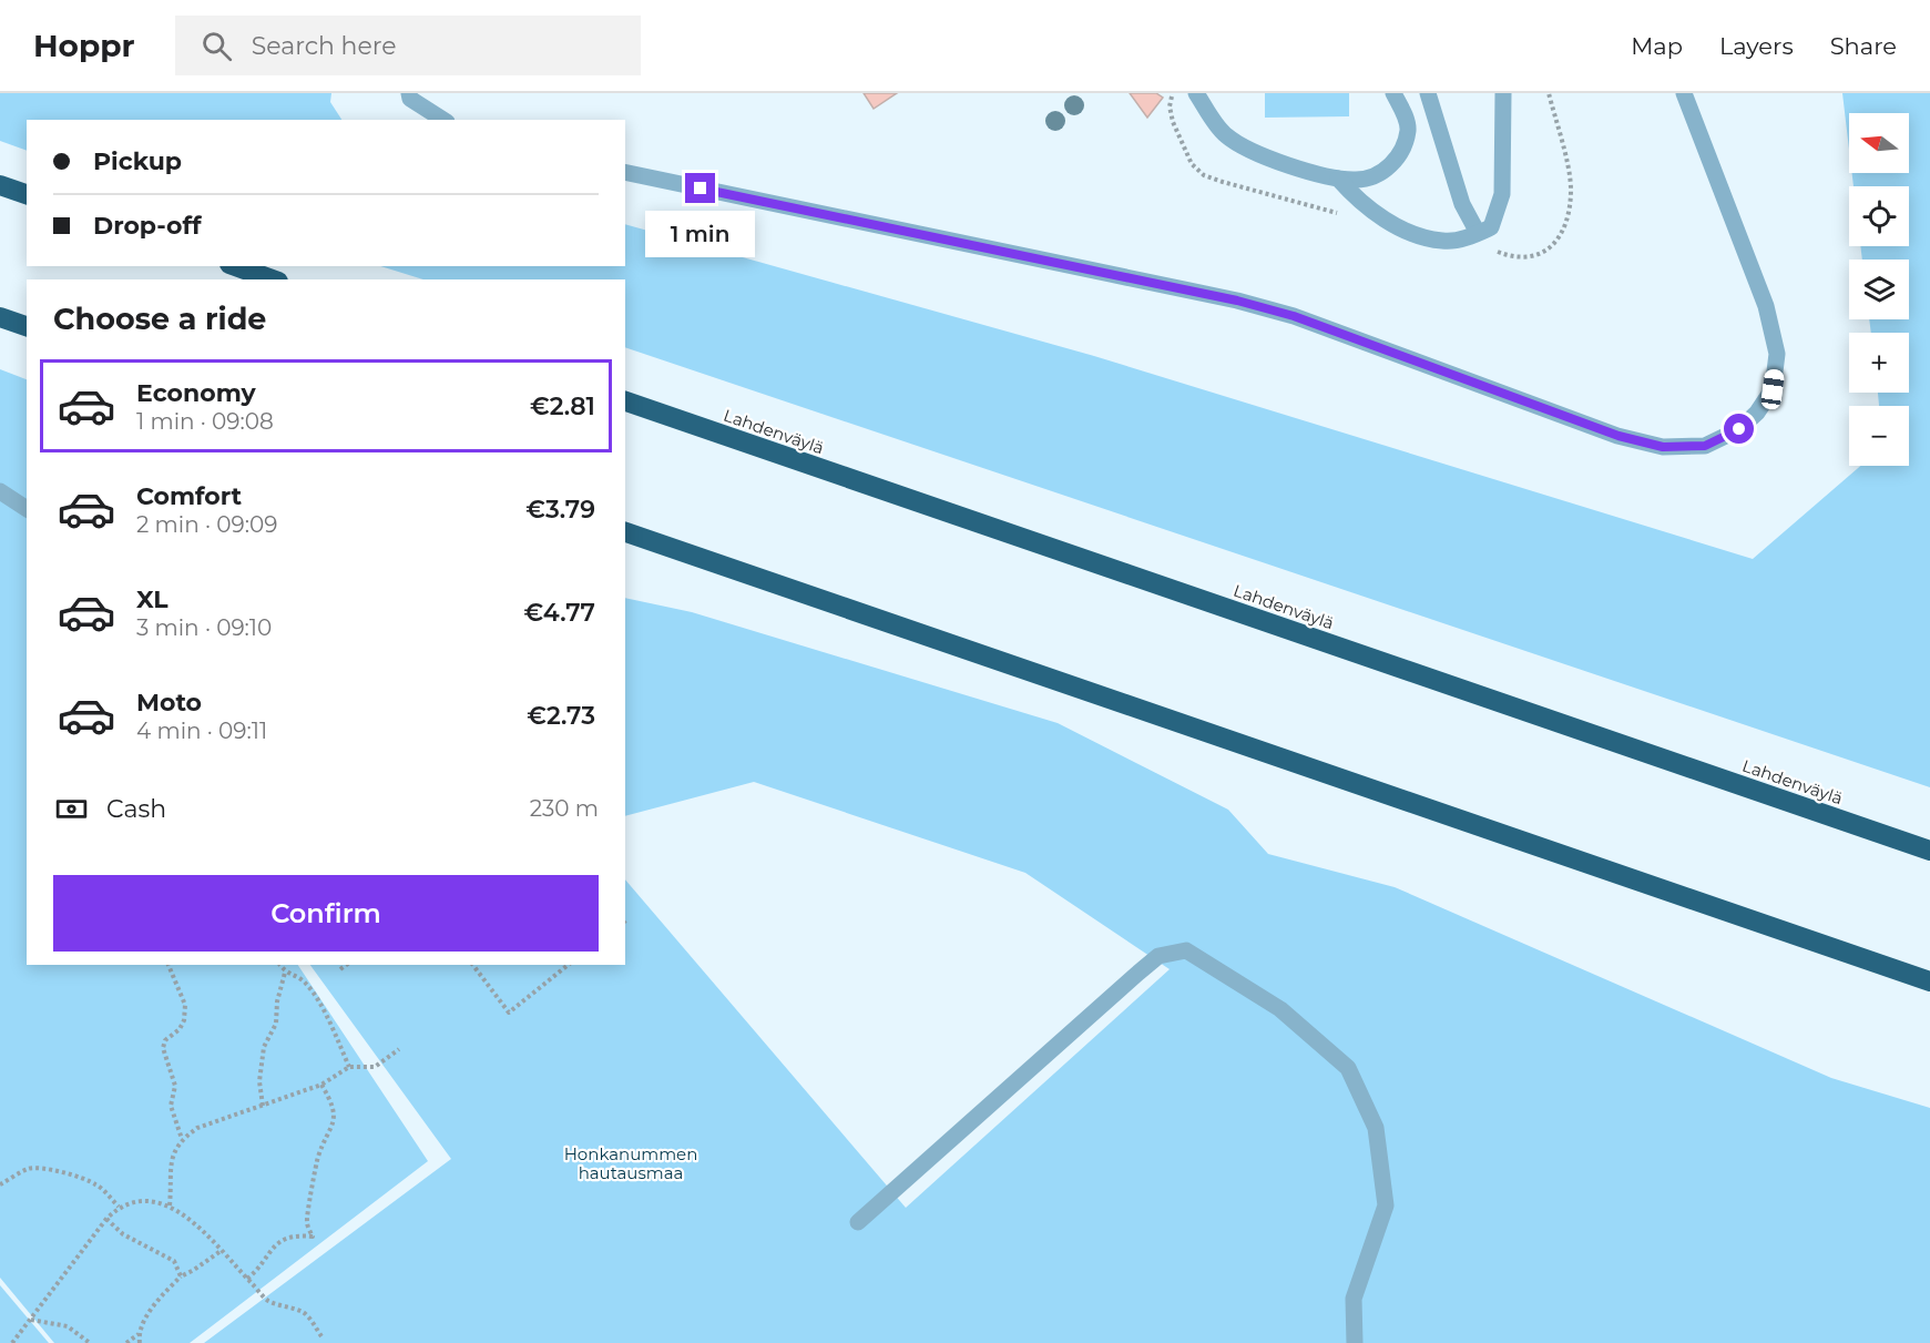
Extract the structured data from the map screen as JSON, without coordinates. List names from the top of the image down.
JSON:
{
  "streets": {
    "highway": ["Lahdenväylä"]
  },
  "parks": ["Honkanummen hautausmaa"],
  "north": "left",
  "page": {
    "header": "Hoppr",
    "search": "Search here",
    "nav": ["Map", "Layers", "Share"],
    "map_buttons": ["+", "−"],
    "banner": ["Pickup", "Drop-off"],
    "bubble": "1 min",
    "heading": "Choose a ride",
    "list": [
      {
        "name": "Economy",
        "note": "1 min · 09:08",
        "value": "€2.81"
      },
      {
        "name": "Comfort",
        "note": "2 min · 09:09",
        "value": "€3.79"
      },
      {
        "name": "XL",
        "note": "3 min · 09:10",
        "value": "€4.77"
      },
      {
        "name": "Moto",
        "note": "4 min · 09:11",
        "value": "€2.73"
      }
    ],
    "pay": ["Cash", "230 m"],
    "buttons": "Confirm"
  }
}
